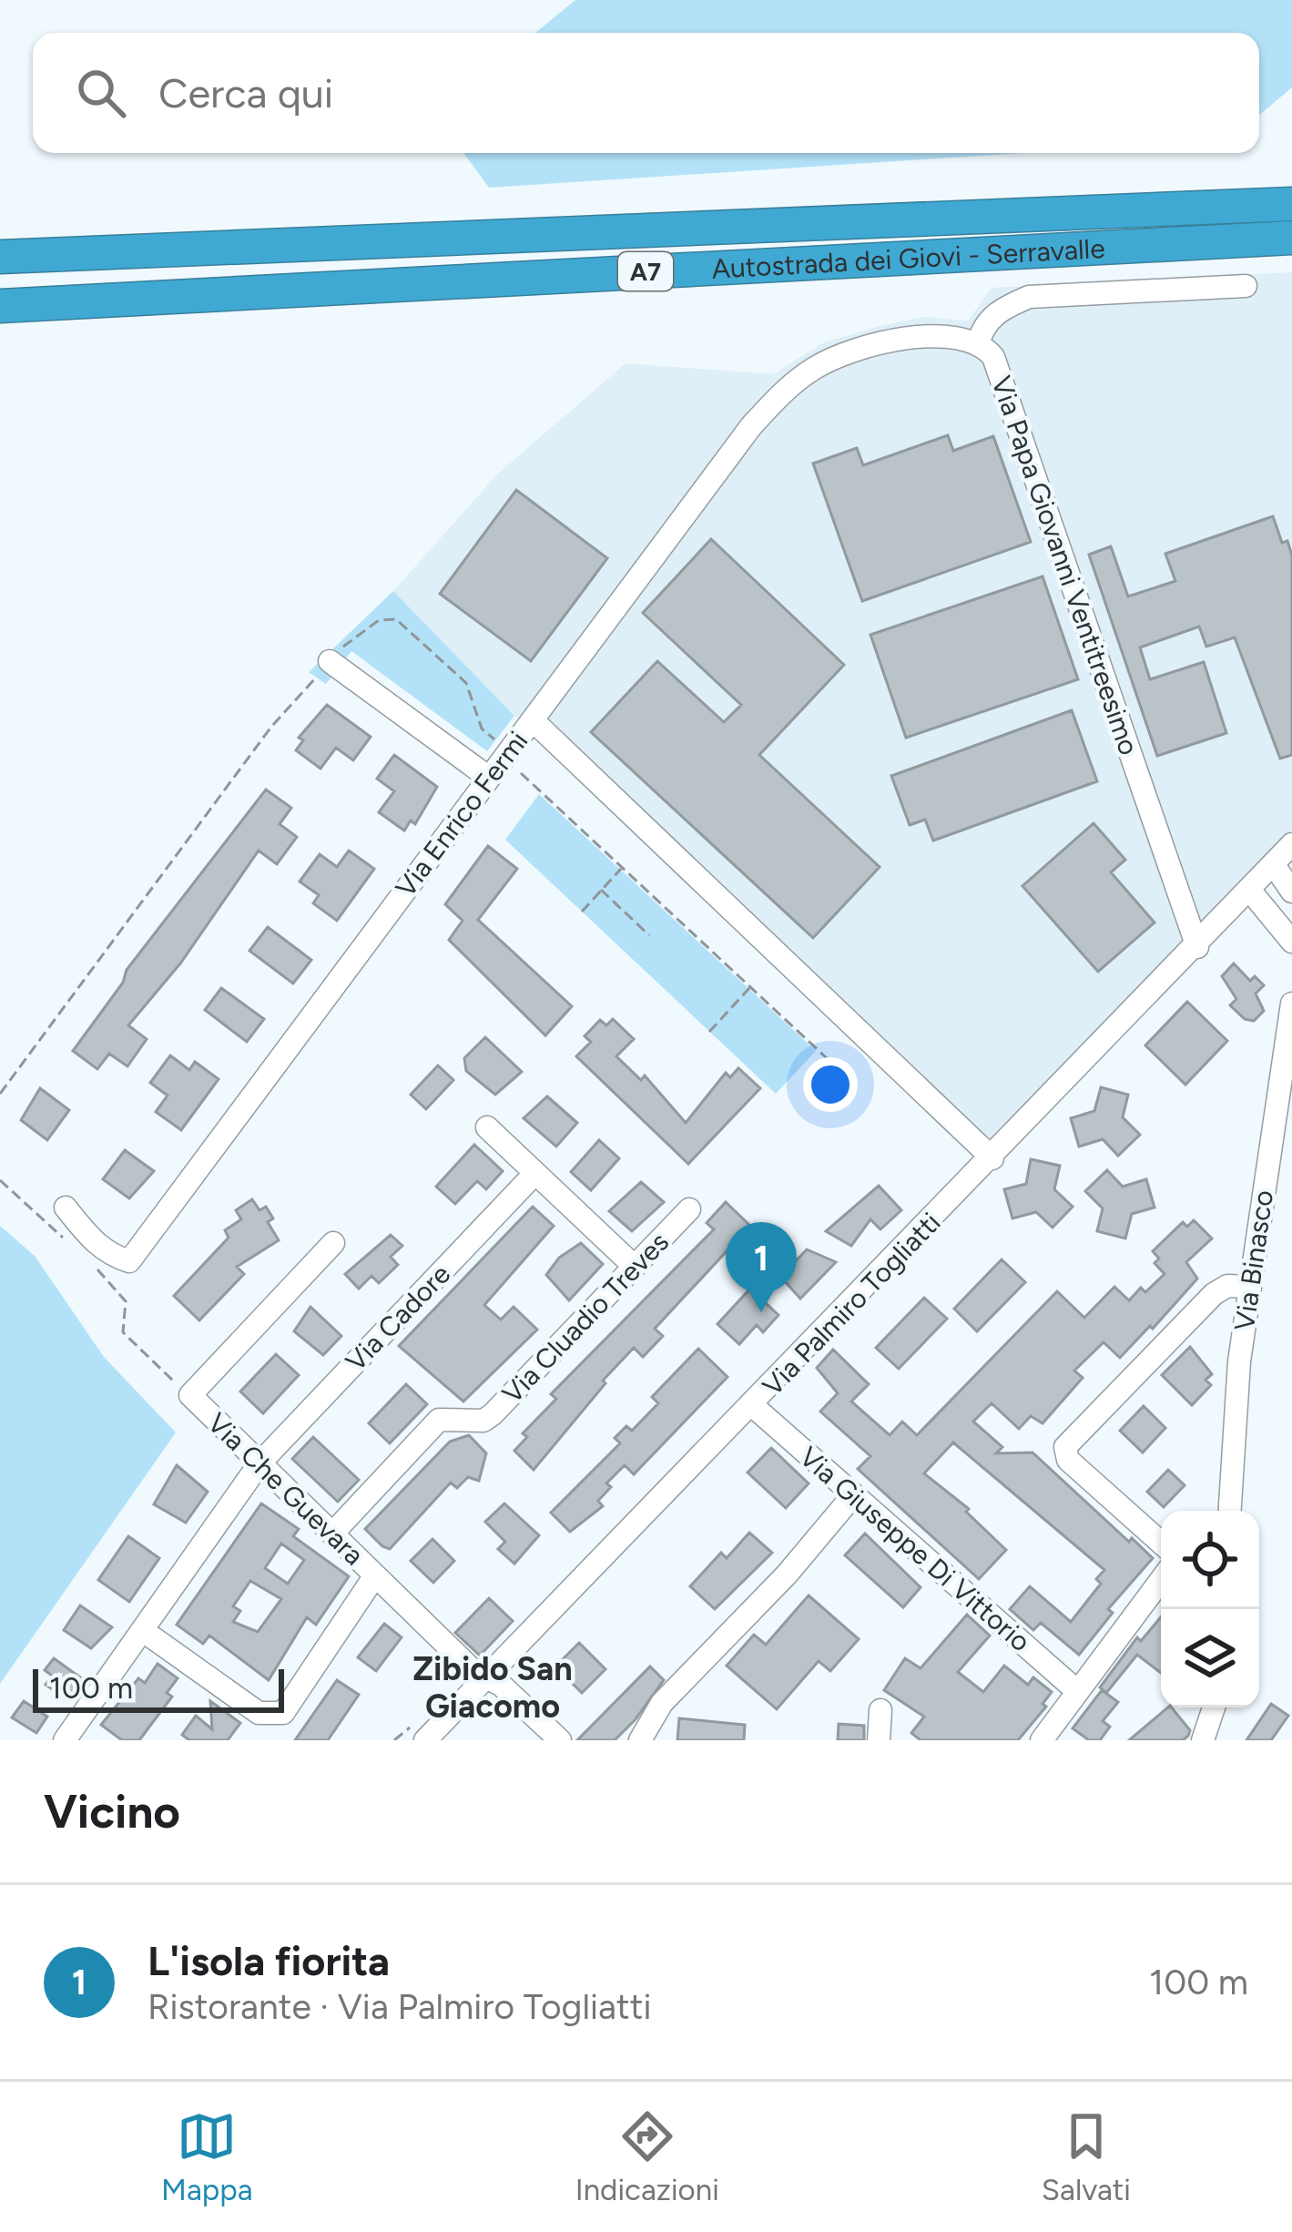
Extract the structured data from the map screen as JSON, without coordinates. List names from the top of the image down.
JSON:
{
  "streets": {
    "highway": ["Autostrada dei Giovi - Serravalle", "A7"],
    "street": [
      "Via Papa Giovanni Ventitreesimo",
      "Via Enrico Fermi",
      "Via Binasco",
      "Via Palmiro Togliatti",
      "Via Cadore",
      "Via Cluadio Treves",
      "Via Che Guevara",
      "Via Giuseppe Di Vittorio"
    ]
  },
  "crossings": [
    ["Via Papa Giovanni Ventitreesimo", "Via Enrico Fermi"],
    ["Via Papa Giovanni Ventitreesimo", "Via Palmiro Togliatti"],
    ["Via Enrico Fermi", "Via Palmiro Togliatti"],
    ["Via Palmiro Togliatti", "Via Che Guevara"],
    ["Via Palmiro Togliatti", "Via Giuseppe Di Vittorio"],
    ["Via Cadore", "Via Che Guevara"],
    ["Via Cluadio Treves", "Via Che Guevara"]
  ],
  "districts": ["Zibido San Giacomo"],
  "scale_bar": "100 m",
  "page": {
    "search": "Cerca qui",
    "pins": "1",
    "scale": "100 m",
    "heading": "Vicino",
    "list": [
      {
        "mark": "1",
        "name": "L'isola fiorita",
        "note": "Ristorante · Via Palmiro Togliatti",
        "value": "100 m"
      }
    ],
    "nav": ["Mappa", "Indicazioni", "Salvati"]
  }
}
